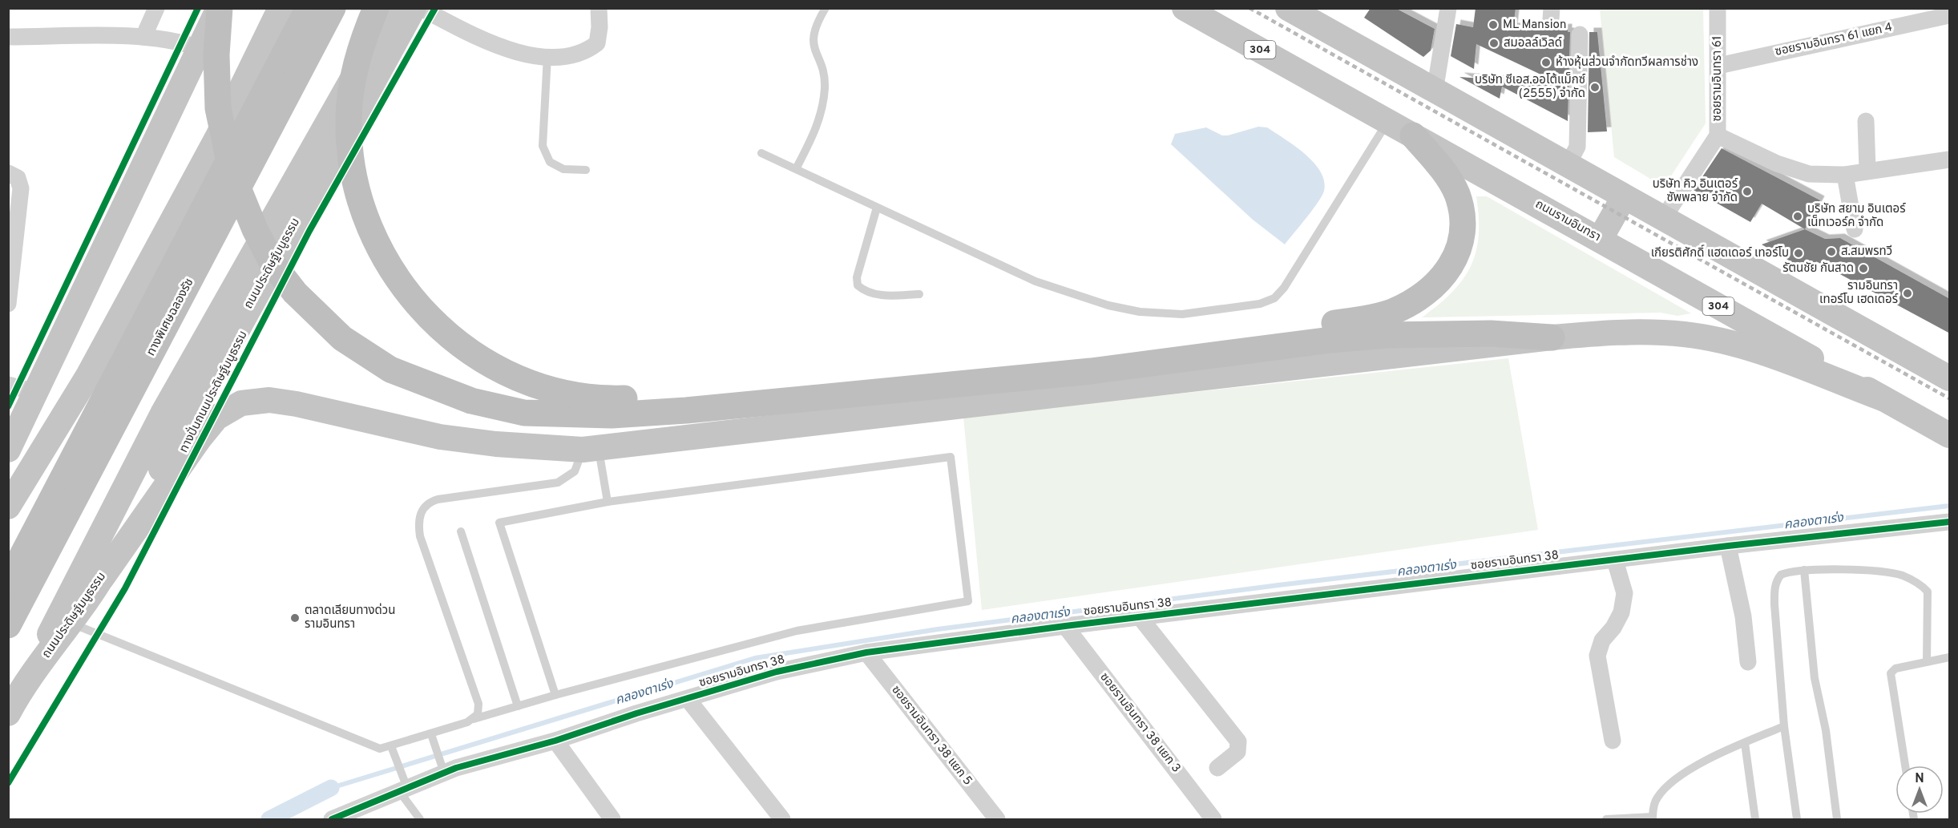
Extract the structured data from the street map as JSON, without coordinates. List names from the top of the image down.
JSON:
{
  "streets": {
    "highway": ["ทางพิเศษฉลองรัช"],
    "main road": ["304", "ถนนรามอินทรา", "ถนนประดิษฐ์มนูธรรม"],
    "street": [
      "ซอยรามอินทรา 61 แยก 4",
      "ซอยรามอินทรา 61",
      "ซอยรามอินทรา 38",
      "ซอยรามอินทรา 38 แยก 3",
      "ซอยรามอินทรา 38 แยก 5"
    ],
    "cycle path": ["ทางปั่นถนนประดิษฐ์มนูธรรม"]
  },
  "crossings": [
    ["ซอยรามอินทรา 61 แยก 4", "ซอยรามอินทรา 61"],
    ["ซอยรามอินทรา 38", "ซอยรามอินทรา 38 แยก 3"],
    ["ซอยรามอินทรา 38", "ซอยรามอินทรา 38 แยก 5"]
  ],
  "water": ["คลองตาเร่ง"],
  "places": [
    "ML Mansion",
    "สมอลล์เวิลด์",
    "ห้างหุ้นส่วนจำกัดทวีผลการช่าง",
    "บริษัท ซีเอส.ออโต้แม็กซ์ (2555) จำกัด",
    "บริษัท คิว อินเตอร์ ซัพพลาย จำกัด",
    "บริษัท สยาม อินเตอร์ เน็ทเวอร์ค จำกัด",
    "ส.สมพรทวี",
    "เกียรติศักดิ์ แฮดเดอร์ เทอร์โบ",
    "รัตนชัย กันสาด",
    "รามอินทรา เทอร์โบ เฮดเดอร์",
    "ตลาดเลียบทางด่วน รามอินทรา"
  ],
  "north": "top"
}
